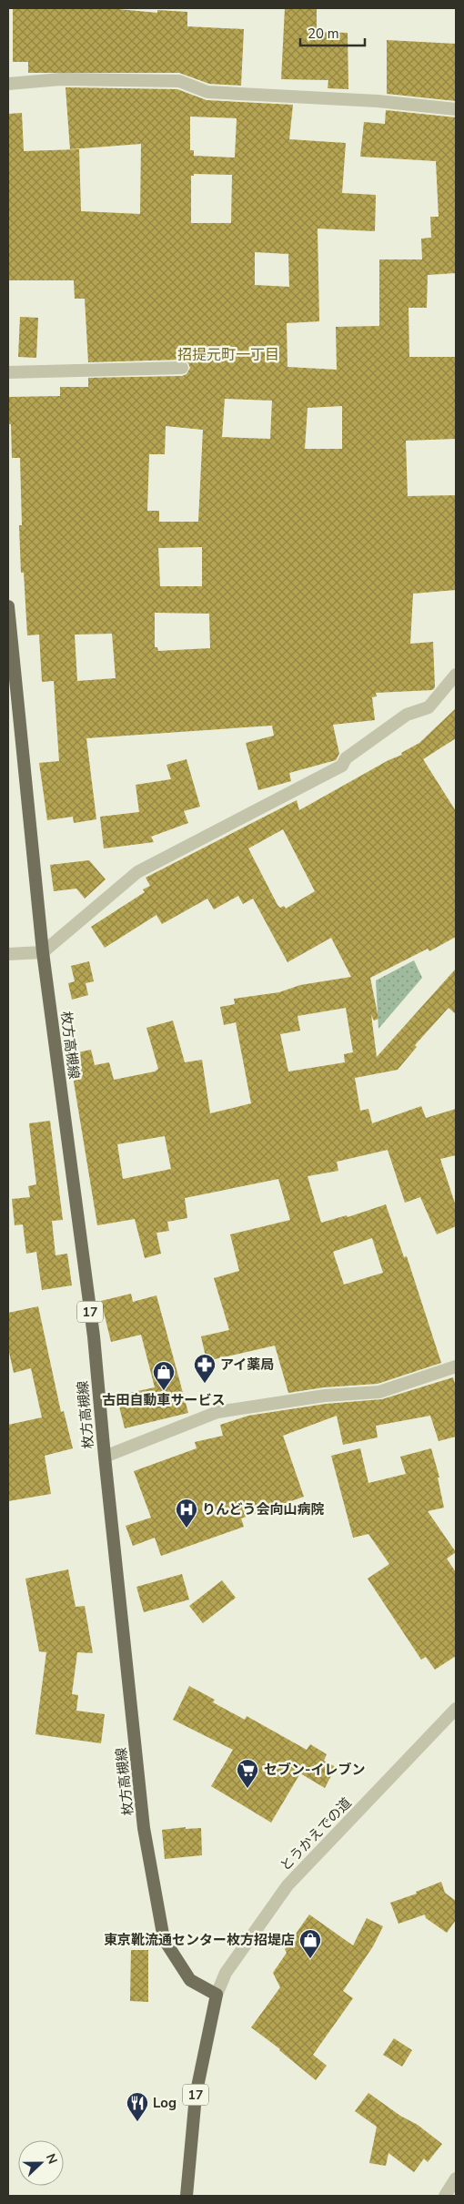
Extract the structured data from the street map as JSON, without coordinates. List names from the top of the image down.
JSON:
{
  "streets": {
    "main road": ["枚方高槻線", "17"],
    "street": ["とうかえでの道"]
  },
  "crossings": [
    ["枚方高槻線", "17"],
    ["枚方高槻線", "とうかえでの道"],
    ["17", "とうかえでの道"]
  ],
  "districts": ["招提元町一丁目"],
  "places": {
    "pharmacy": ["アイ薬局"],
    "shop": ["古田自動車サービス", "東京靴流通センター枚方招堤店"],
    "hospital": ["りんどう会向山病院"],
    "supermarket": ["セブン-イレブン"],
    "restaurant": ["Log"]
  },
  "scale_bar": "20 m",
  "north": "right"
}
